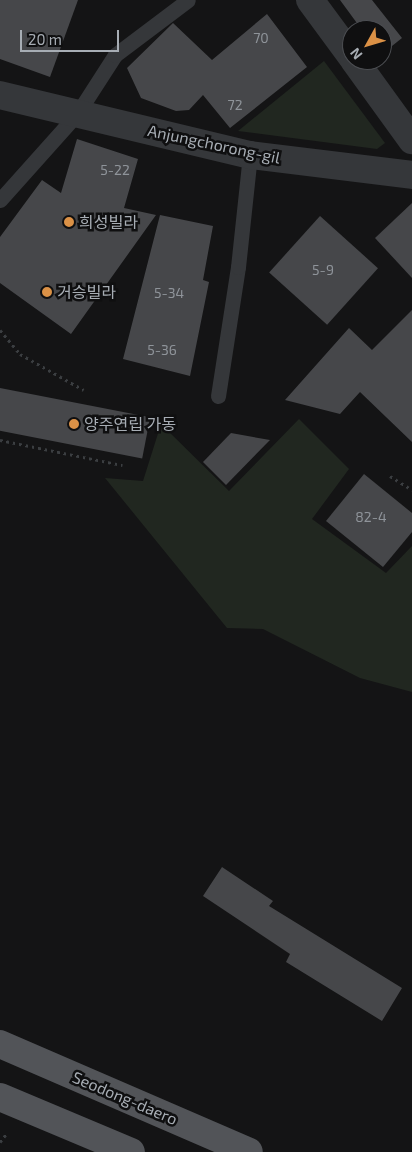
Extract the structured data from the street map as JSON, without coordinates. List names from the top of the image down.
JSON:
{
  "streets": {
    "main road": ["Seodong-daero"],
    "street": ["Anjungchorong-gil"]
  },
  "places": ["희성빌라", "거승빌라", "양주연립 가동"],
  "house_numbers": [
    "70",
    "72",
    "5-22",
    "5-9",
    "5-34",
    "5-36",
    "82-4"
  ],
  "scale_bar": "20 m",
  "north": "bottom left"
}
